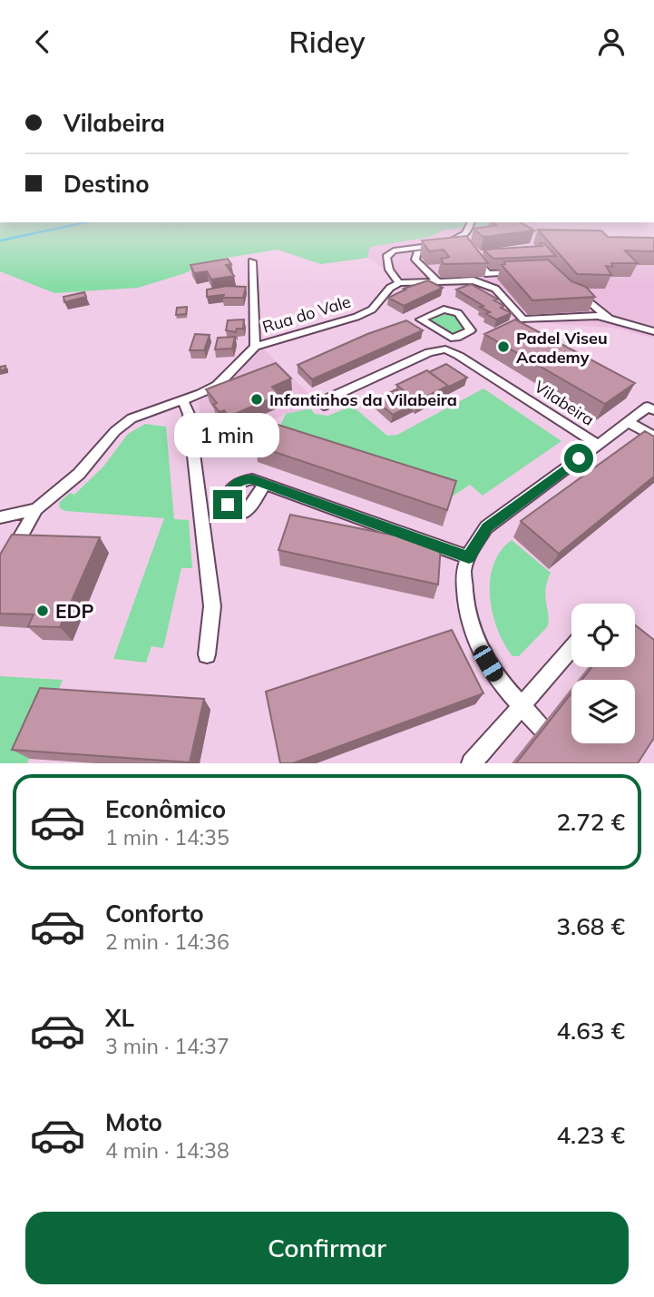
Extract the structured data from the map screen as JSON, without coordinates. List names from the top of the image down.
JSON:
{
  "streets": {
    "street": ["Rua do Vale", "Vilabeira"]
  },
  "places": ["Padel Viseu Academy", "Infantinhos da Vilabeira", "EDP"],
  "page": {
    "header": "Ridey",
    "banner": ["Vilabeira", "Destino"],
    "bubble": "1 min",
    "list": [
      {
        "name": "Econômico",
        "note": "1 min · 14:35",
        "value": "2.72 €"
      },
      {
        "name": "Conforto",
        "note": "2 min · 14:36",
        "value": "3.68 €"
      },
      {
        "name": "XL",
        "note": "3 min · 14:37",
        "value": "4.63 €"
      },
      {
        "name": "Moto",
        "note": "4 min · 14:38",
        "value": "4.23 €"
      }
    ],
    "buttons": "Confirmar"
  }
}
